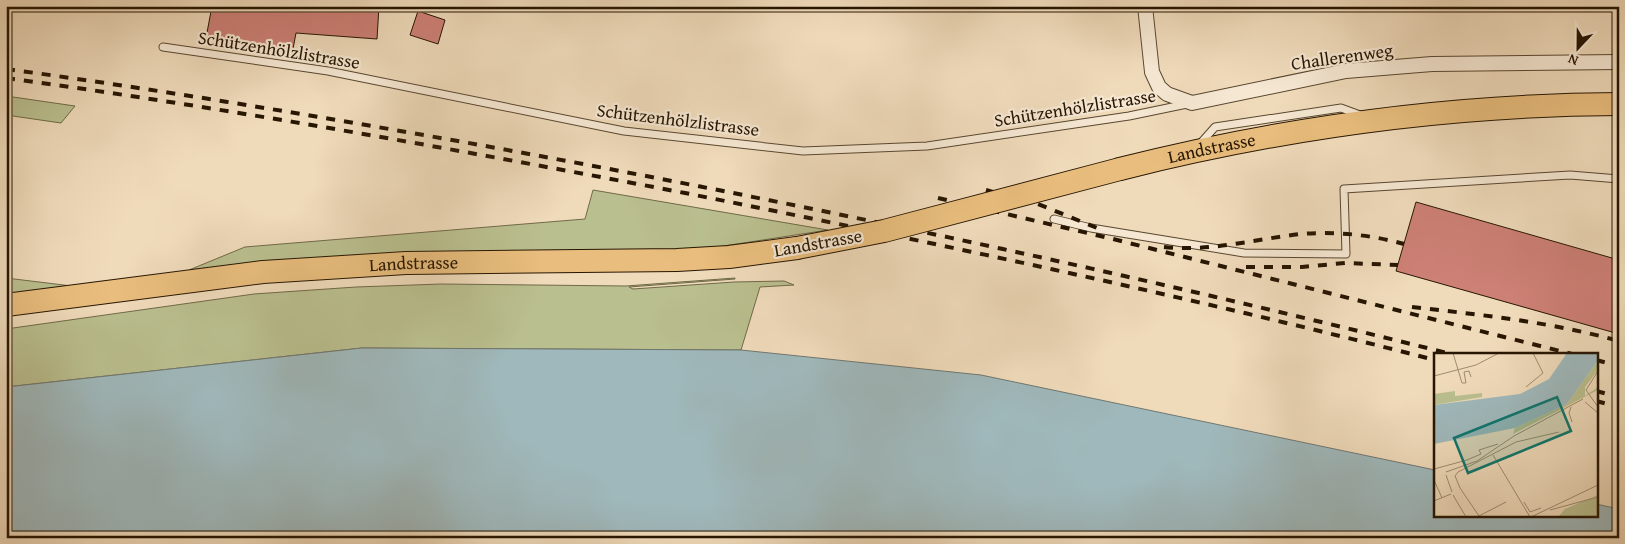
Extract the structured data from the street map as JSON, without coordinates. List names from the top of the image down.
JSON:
{
  "streets": {
    "main road": ["Landstrasse"],
    "street": ["Challerenweg"],
    "lane": ["Schützenhölzlistrasse"]
  },
  "crossings": [
    ["Schützenhölzlistrasse", "Challerenweg"]
  ],
  "north": "bottom"
}
